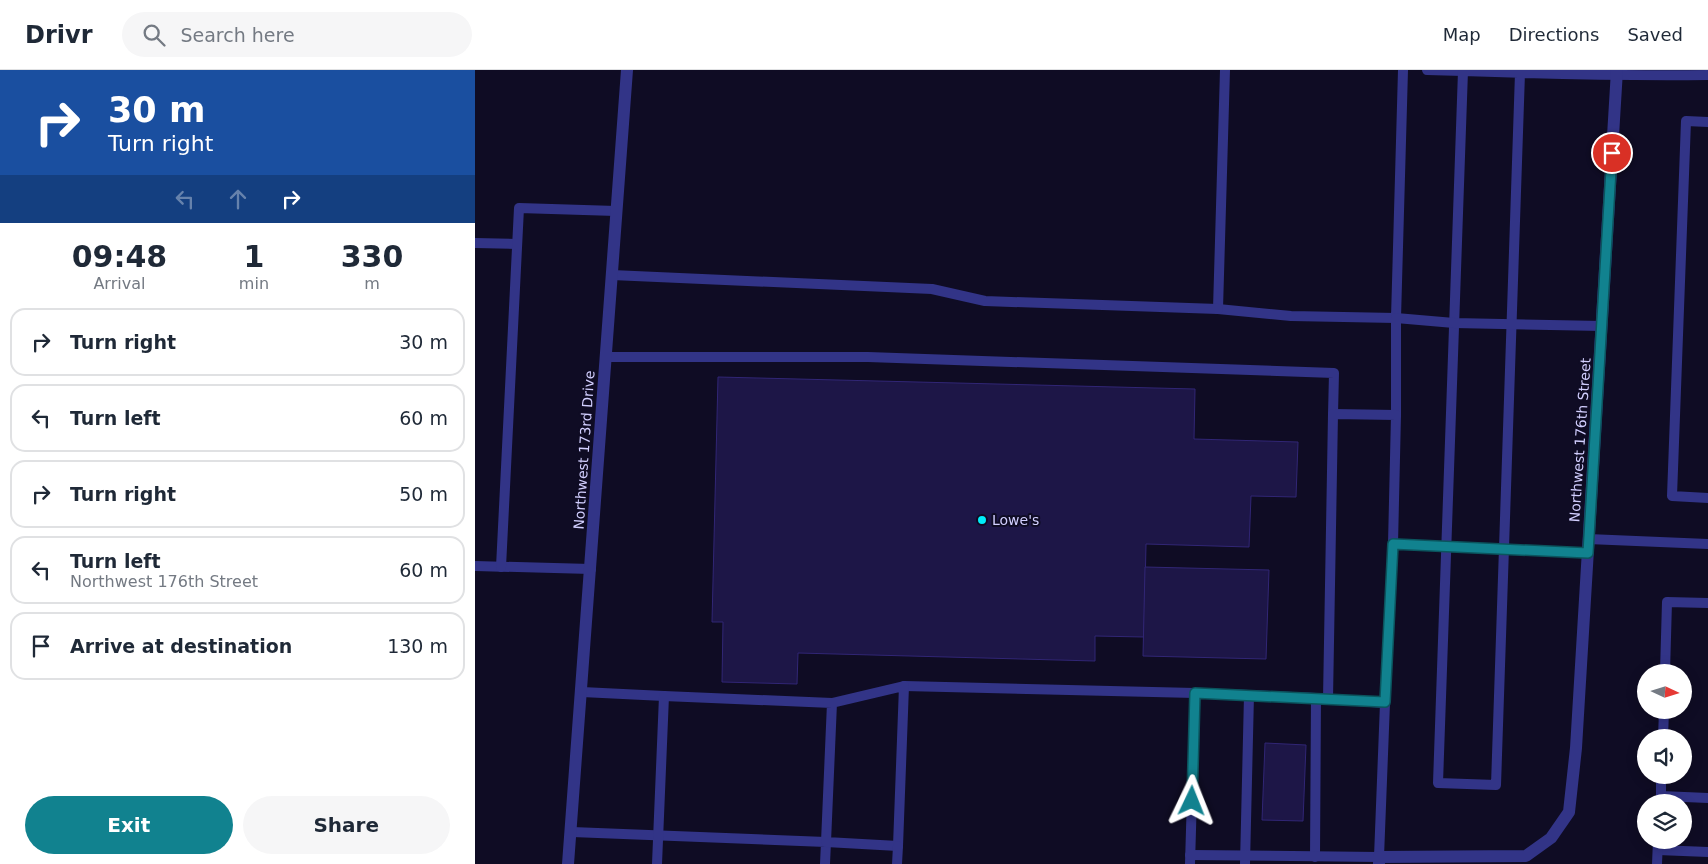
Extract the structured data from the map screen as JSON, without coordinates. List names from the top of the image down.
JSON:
{
  "streets": {
    "street": ["Northwest 176th Street", "Northwest 173rd Drive"]
  },
  "places": ["Lowe's"],
  "north": "right",
  "page": {
    "header": "Drivr",
    "search": "Search here",
    "nav": ["Map", "Directions", "Saved"],
    "turn": ["30 m", "Turn right"],
    "eta": [
      "09:48",
      "Arrival",
      "1",
      "min",
      "330",
      "m"
    ],
    "list": [
      {
        "name": "Turn right",
        "value": "30 m"
      },
      {
        "name": "Turn left",
        "value": "60 m"
      },
      {
        "name": "Turn right",
        "value": "50 m"
      },
      {
        "name": "Turn left",
        "note": "Northwest 176th Street",
        "value": "60 m"
      },
      {
        "name": "Arrive at destination",
        "value": "130 m"
      }
    ],
    "buttons": ["Exit", "Share"]
  }
}
